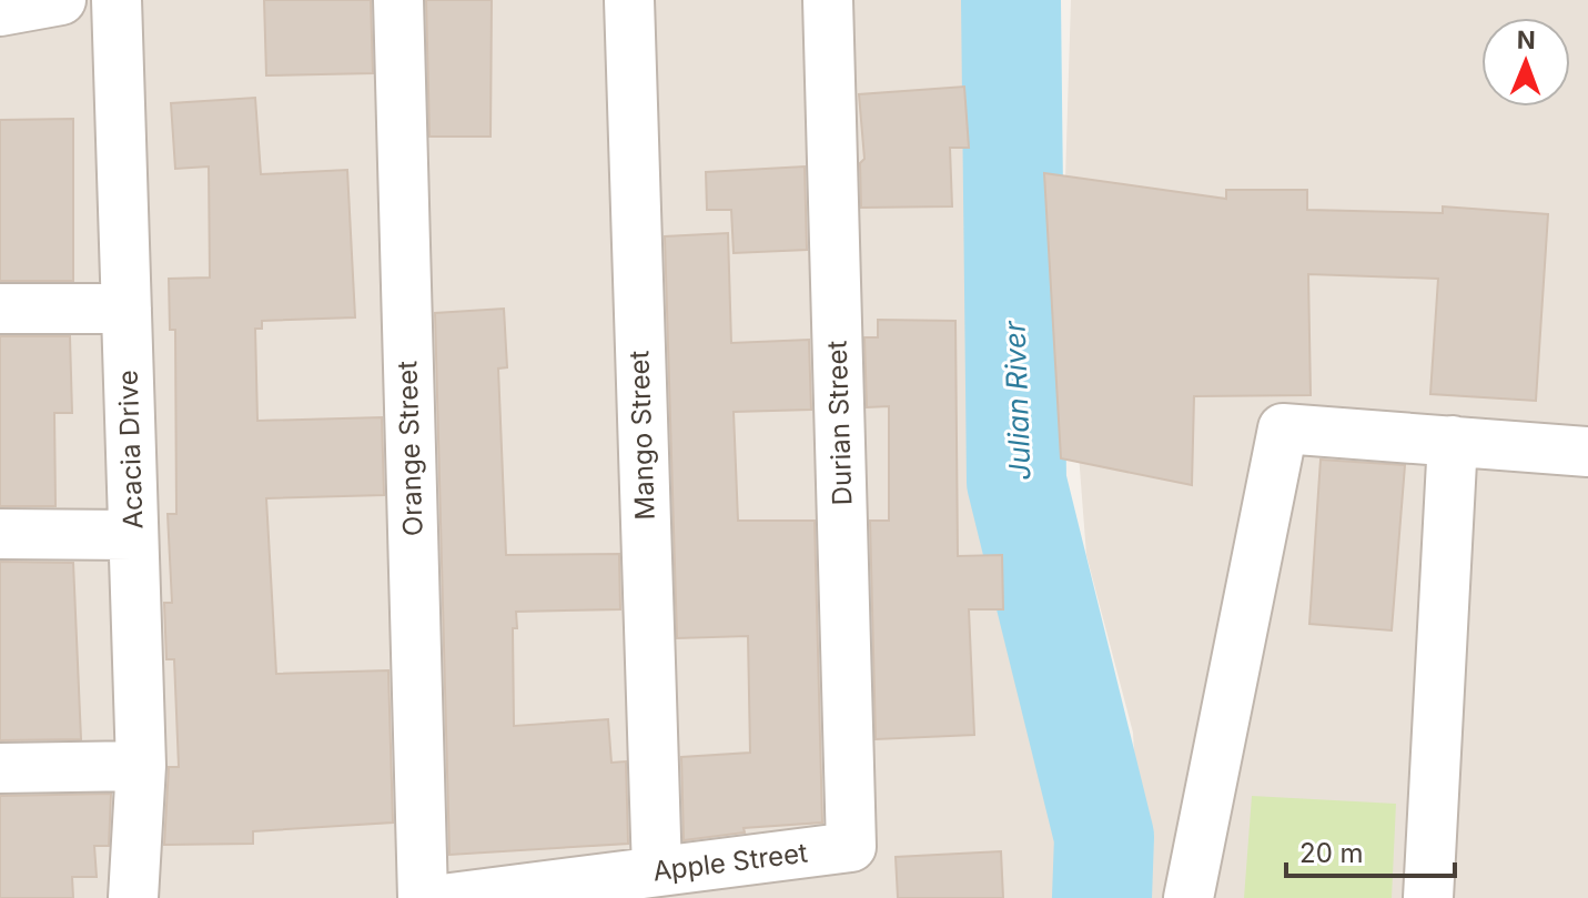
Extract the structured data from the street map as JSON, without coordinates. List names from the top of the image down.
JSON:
{
  "streets": {
    "street": [
      "Durian Street",
      "Mango Street",
      "Orange Street",
      "Acacia Drive",
      "Apple Street"
    ]
  },
  "crossings": [
    ["Durian Street", "Apple Street"],
    ["Mango Street", "Apple Street"]
  ],
  "water": ["Julian River"],
  "scale_bar": "20 m",
  "north": "top"
}
